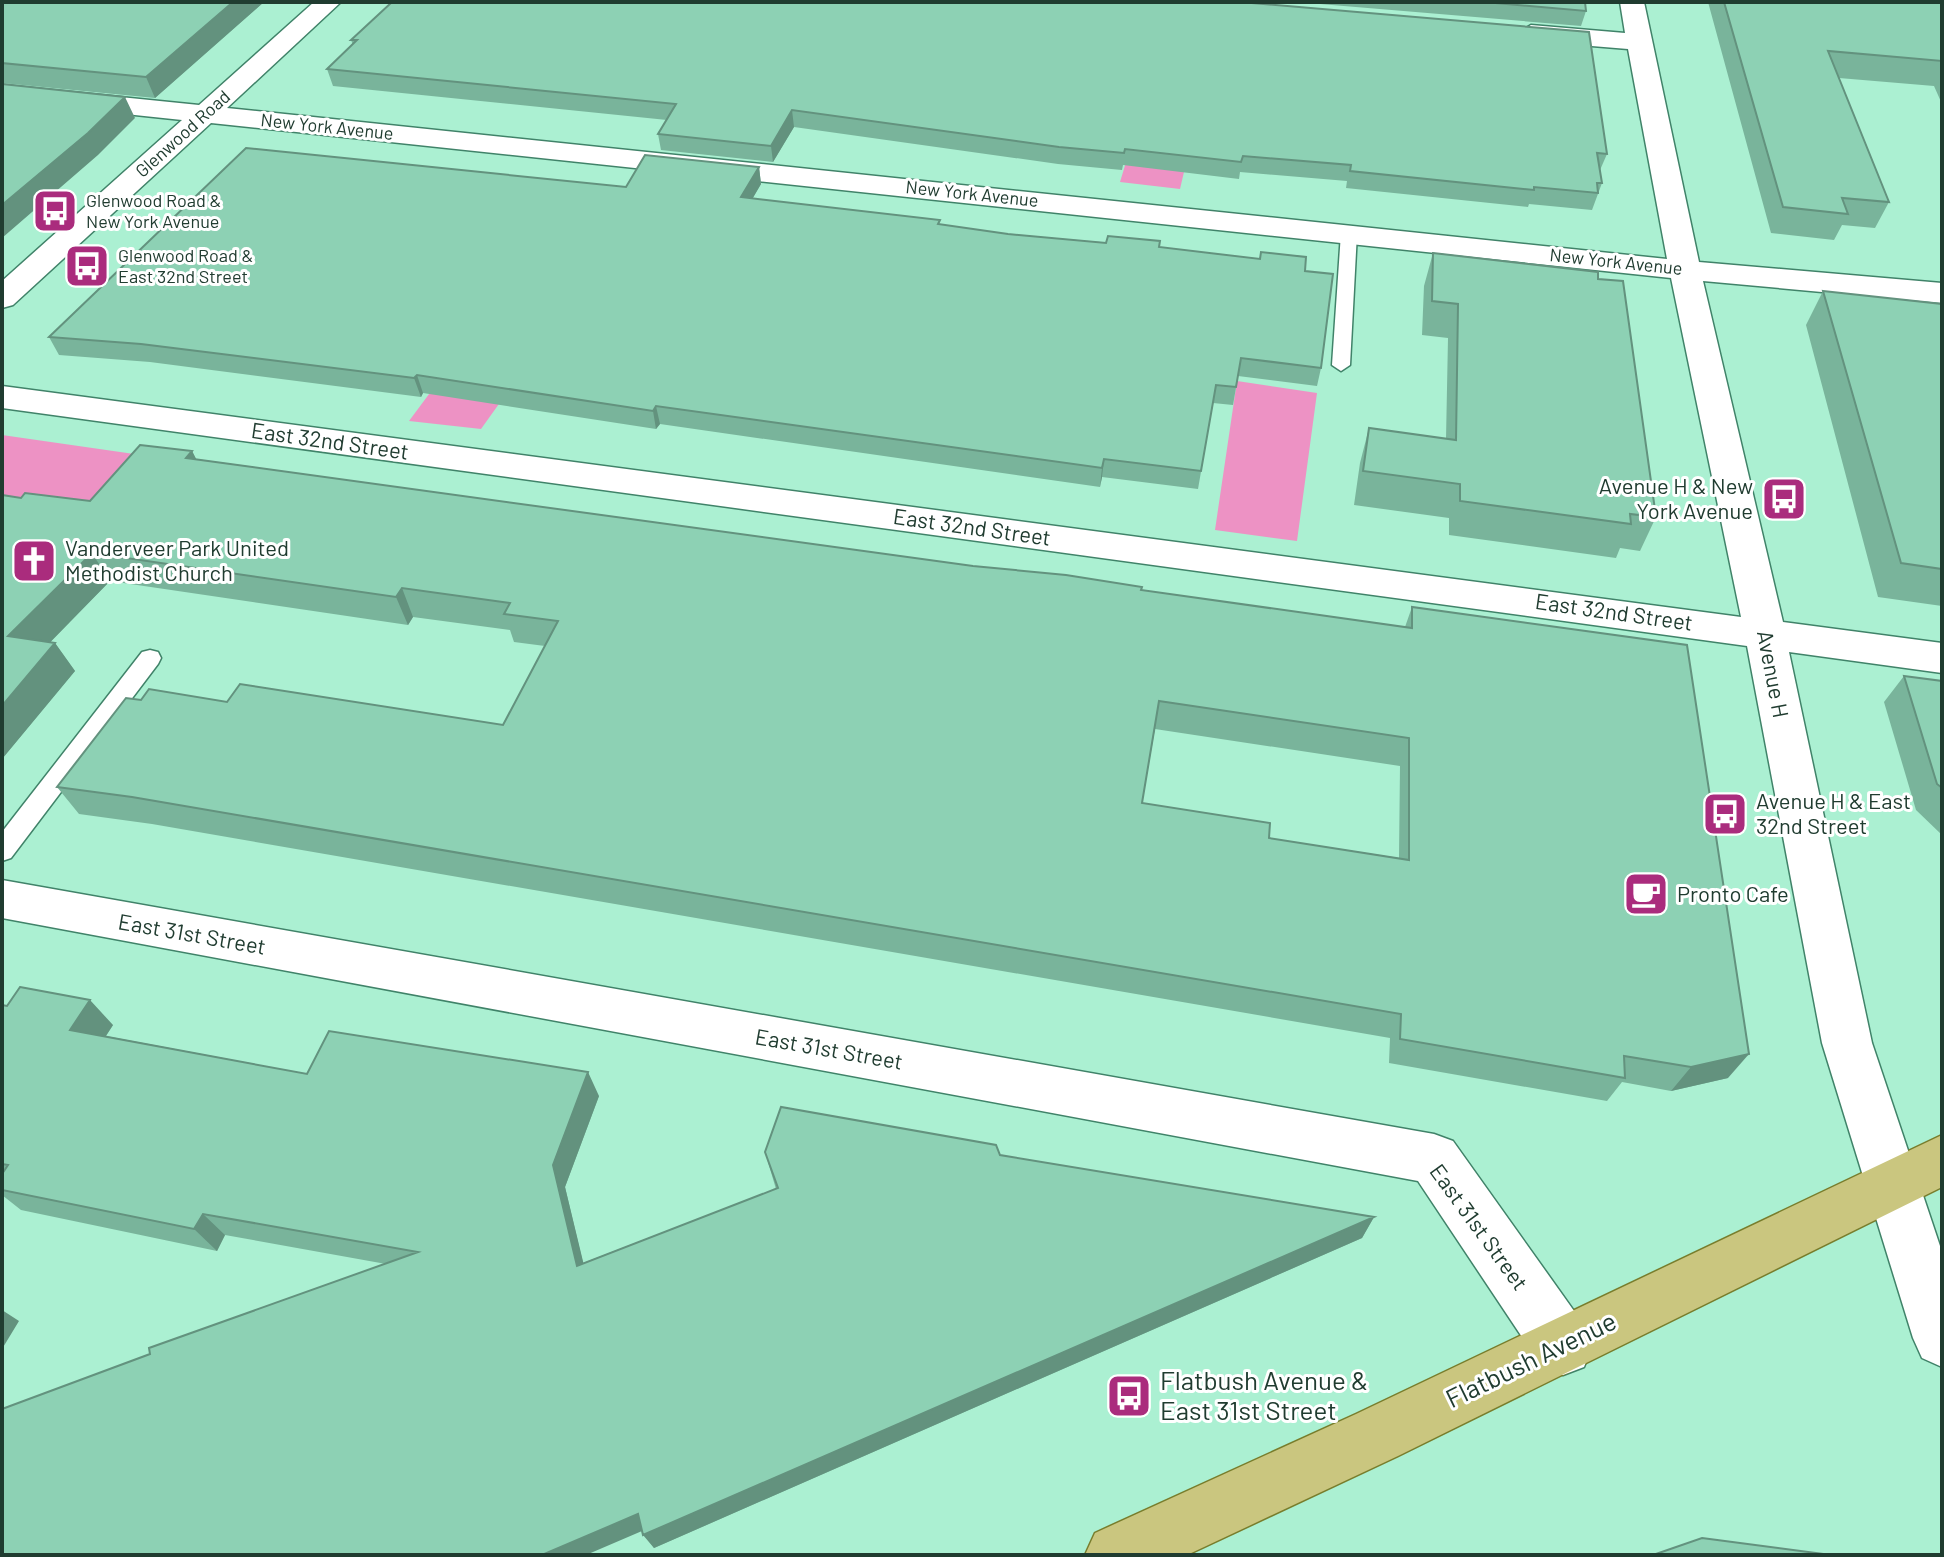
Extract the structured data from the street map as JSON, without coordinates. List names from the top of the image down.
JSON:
{
  "streets": {
    "main road": ["Flatbush Avenue"],
    "street": [
      "New York Avenue",
      "Glenwood Road",
      "East 32nd Street",
      "Avenue H",
      "East 31st Street"
    ]
  },
  "crossings": [
    ["New York Avenue", "Glenwood Road"],
    ["New York Avenue", "Avenue H"],
    ["East 32nd Street", "Avenue H"],
    ["Avenue H", "Flatbush Avenue"],
    ["East 31st Street", "Flatbush Avenue"]
  ],
  "places": {
    "bus stop": [
      "Glenwood Road & New York Avenue",
      "Glenwood Road & East 32nd Street",
      "Avenue H & New York Avenue",
      "Avenue H & East 32nd Street",
      "Flatbush Avenue & East 31st Street"
    ],
    "church": ["Vanderveer Park United Methodist Church"],
    "cafe": ["Pronto Cafe"]
  }
}
